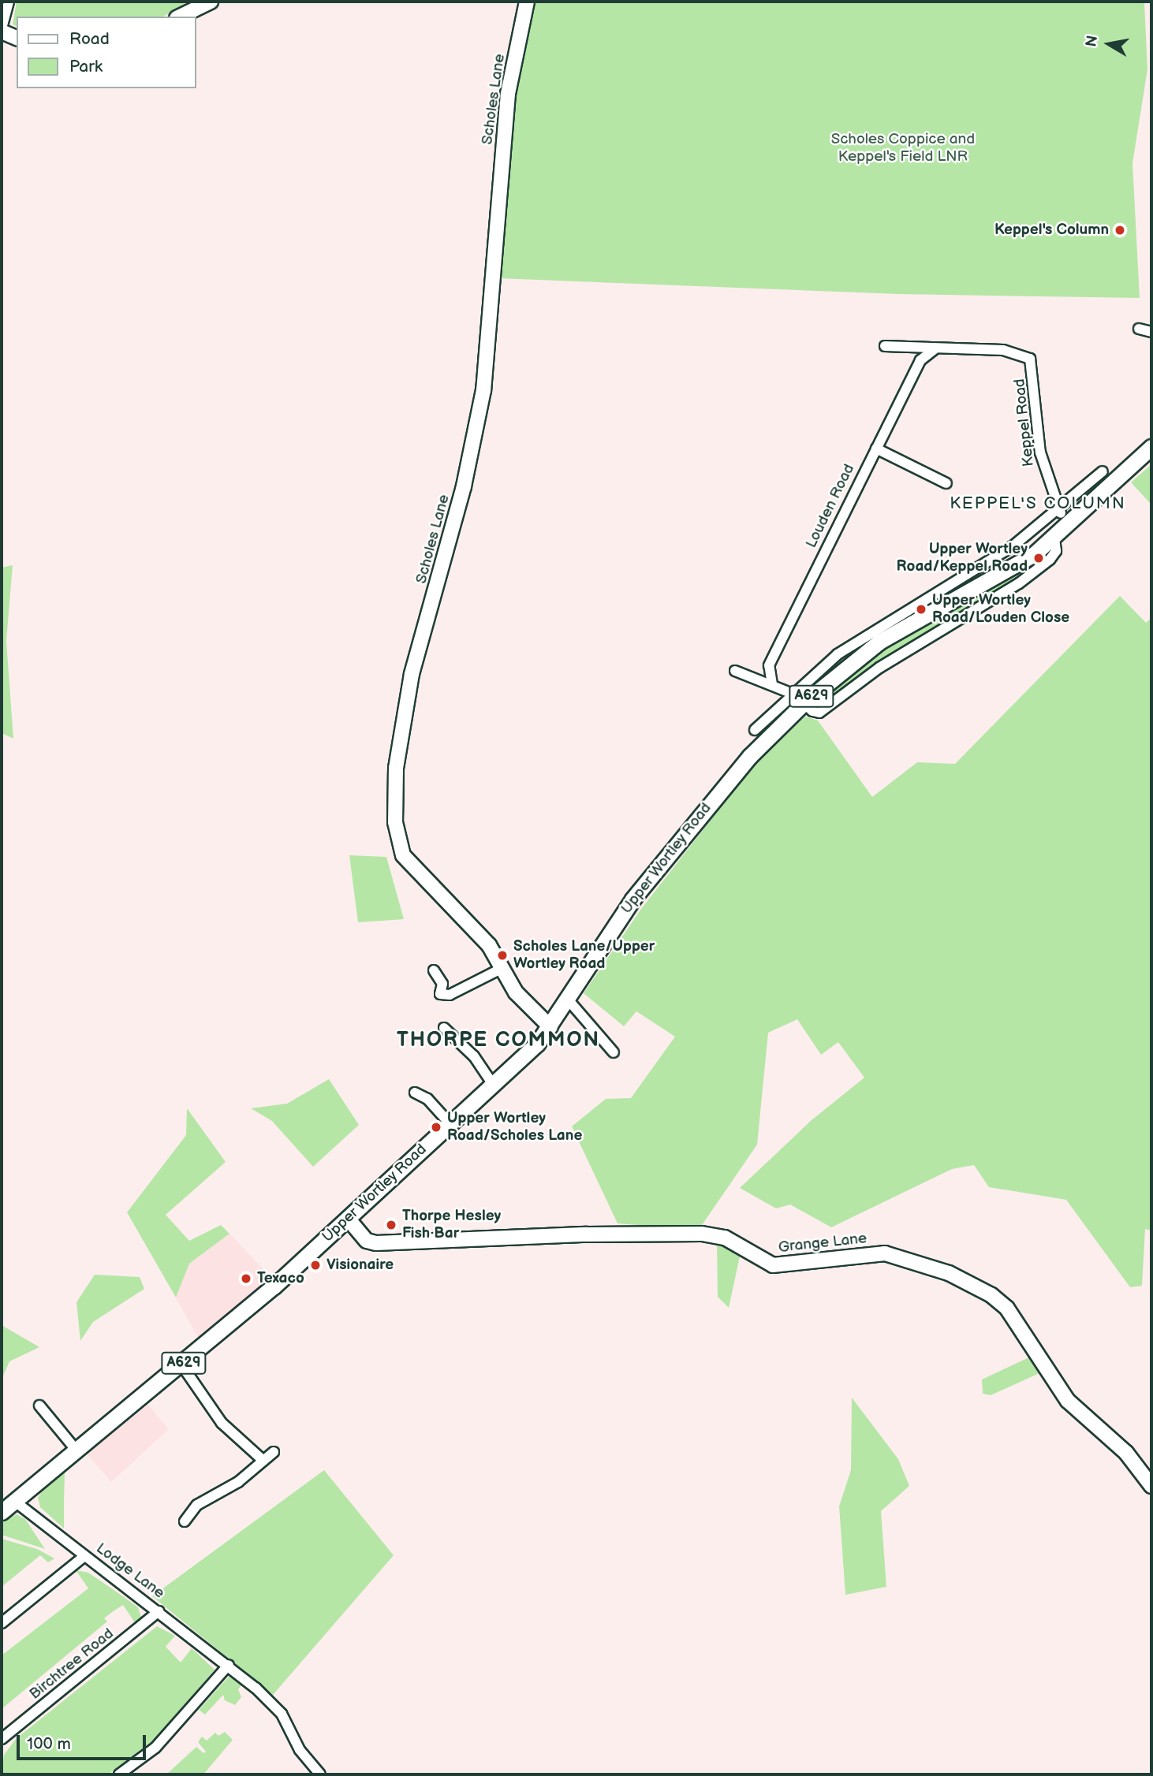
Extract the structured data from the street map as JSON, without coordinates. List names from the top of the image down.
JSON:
{
  "streets": {
    "main road": ["A629", "Upper Wortley Road"],
    "street": [
      "Scholes Lane",
      "Keppel Road",
      "Louden Road",
      "Grange Lane",
      "Lodge Lane",
      "Birchtree Road"
    ]
  },
  "crossings": [
    ["Scholes Lane", "Upper Wortley Road"],
    ["Keppel Road", "Louden Road"],
    ["Keppel Road", "Upper Wortley Road"],
    ["Upper Wortley Road", "Grange Lane"],
    ["Upper Wortley Road", "Lodge Lane"],
    ["Lodge Lane", "Birchtree Road"]
  ],
  "districts": ["KEPPEL'S COLUMN", "THORPE COMMON"],
  "parks": ["Scholes Coppice and Keppel's Field LNR"],
  "places": [
    "Keppel's Column",
    "Upper Wortley Road/Keppel Road",
    "Upper Wortley Road/Louden Close",
    "Scholes Lane/Upper Wortley Road",
    "Upper Wortley Road/Scholes Lane",
    "Thorpe Hesley Fish Bar",
    "Visionaire",
    "Texaco"
  ],
  "legend": ["Road", "Park"],
  "scale_bar": "100 m",
  "north": "left"
}
